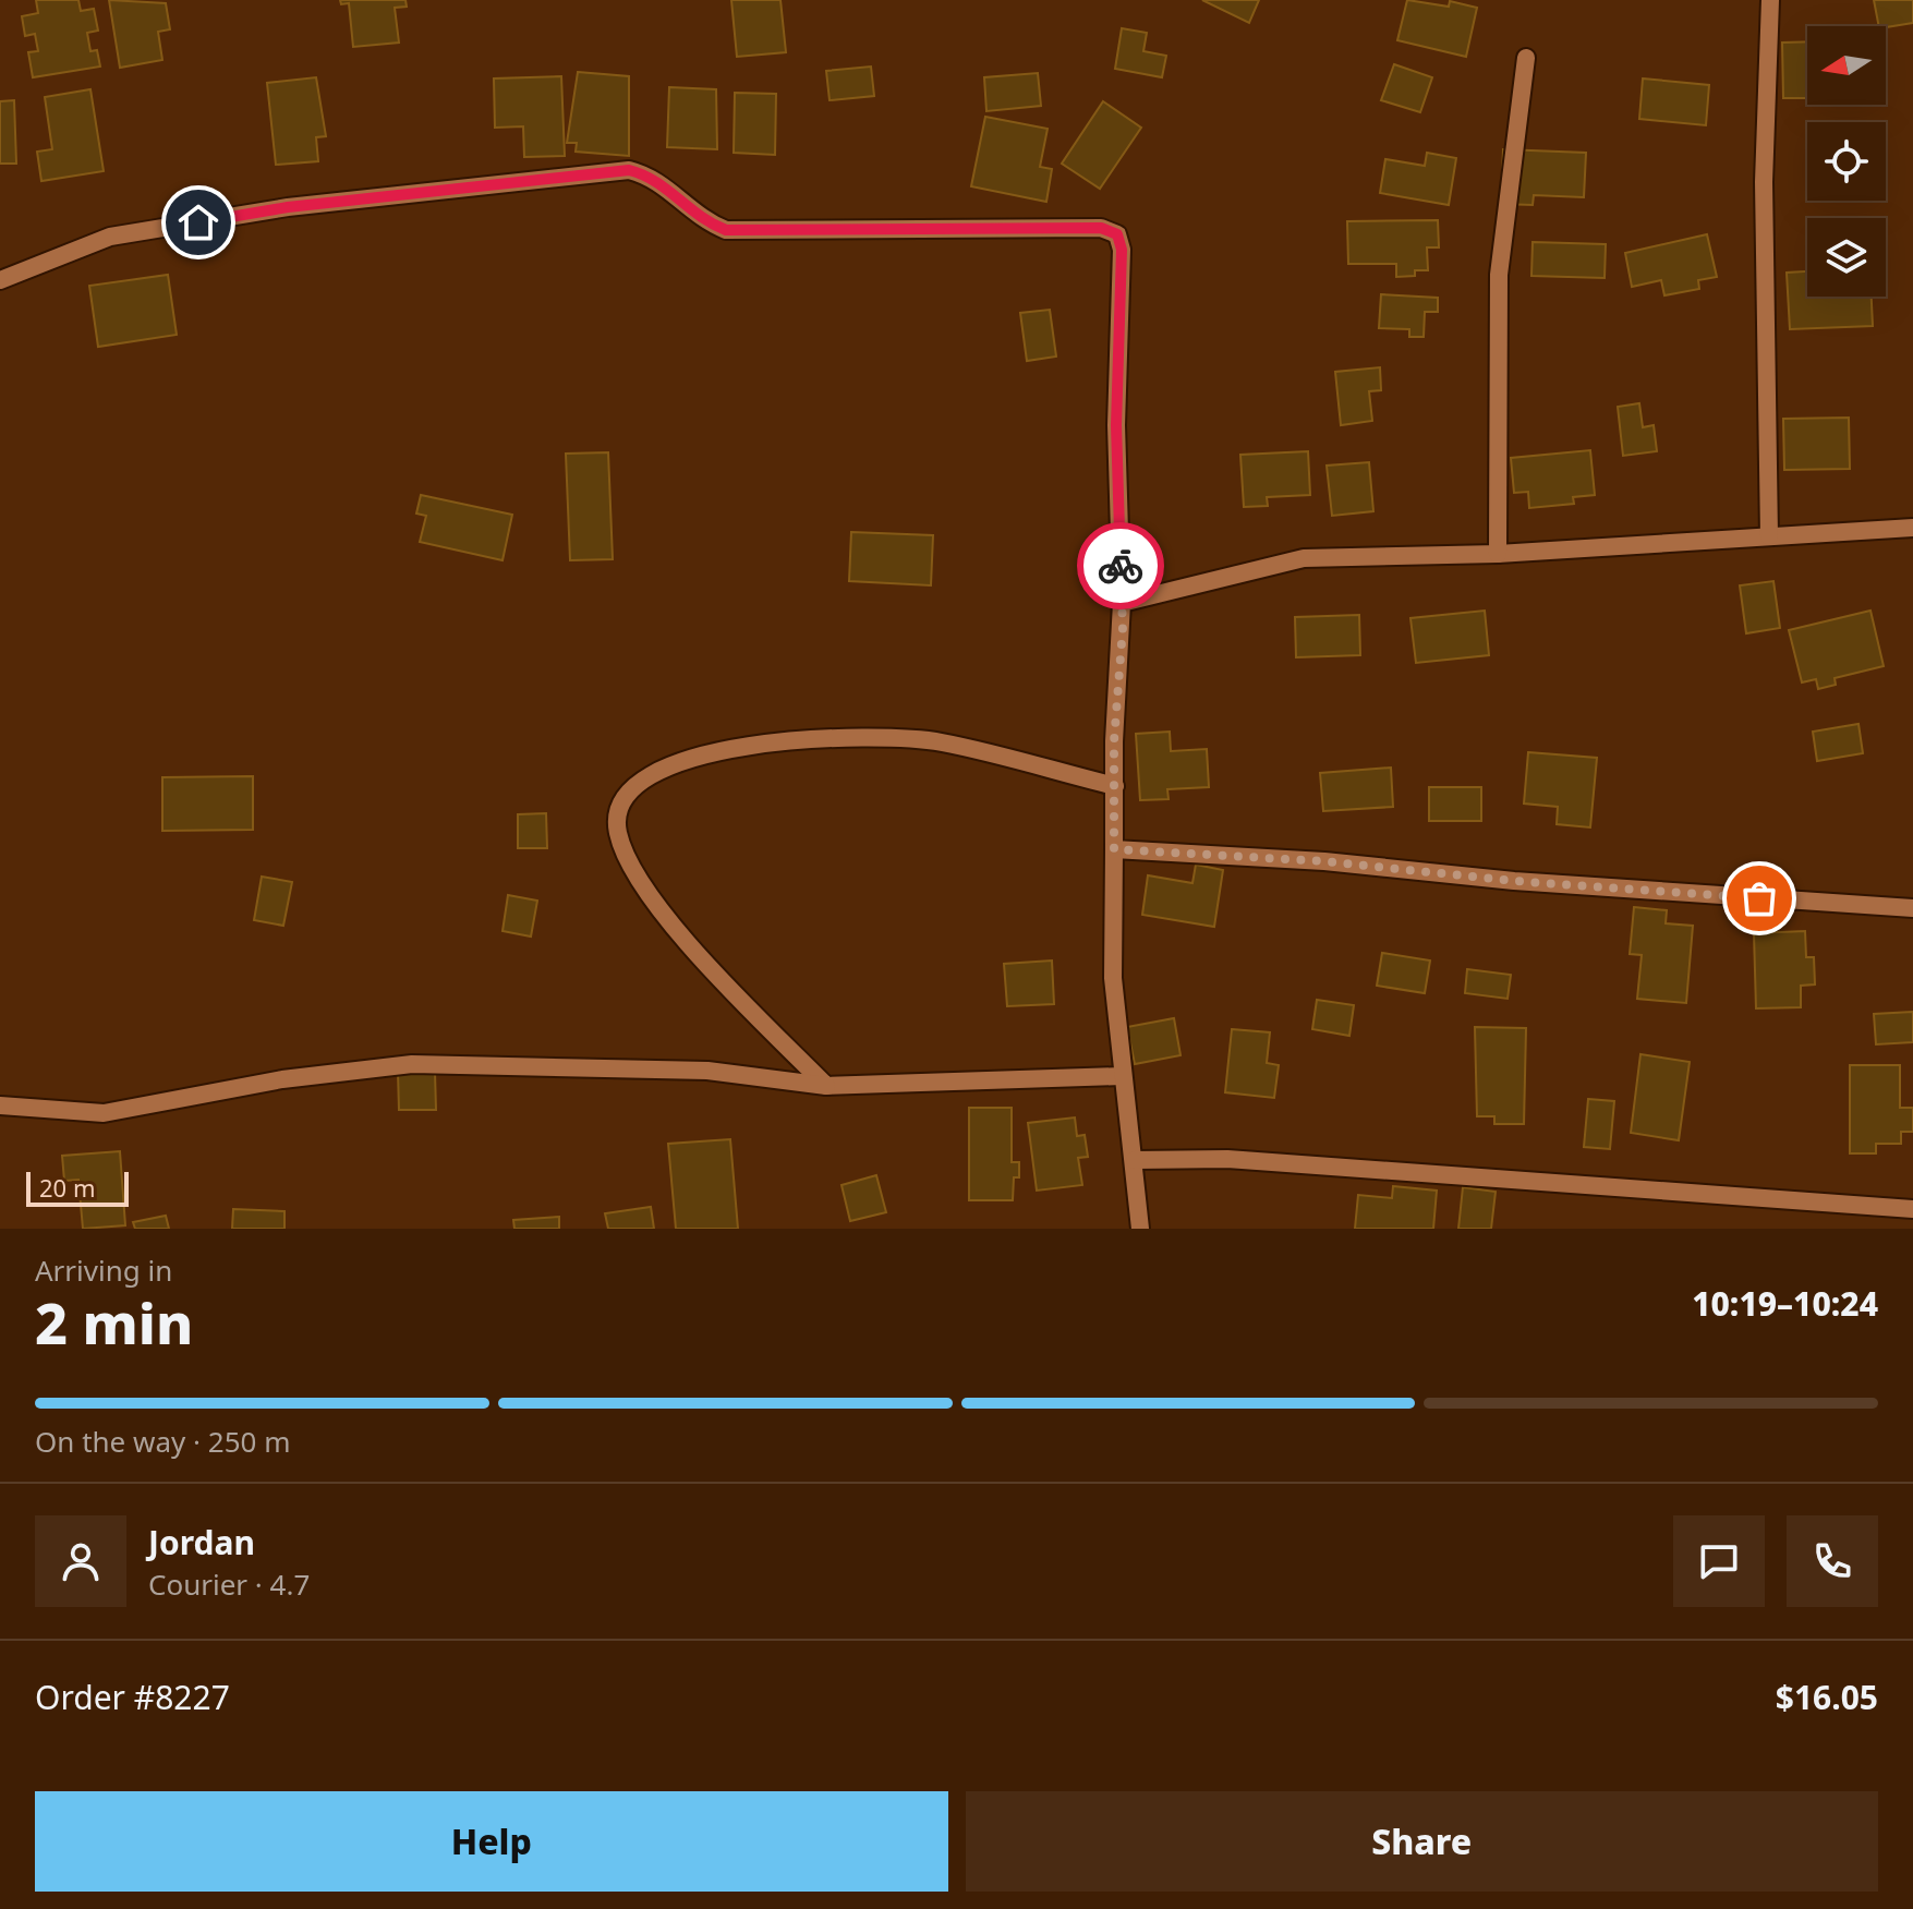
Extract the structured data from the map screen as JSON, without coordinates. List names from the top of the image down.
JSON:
{
  "scale_bar": "20 m",
  "north": "left",
  "page": {
    "scale": "20 m",
    "heading": ["2 min", "Arriving in", "10:19–10:24"],
    "panel": [
      "Jordan",
      "Courier · 4.7",
      "Order #8227",
      "$16.05"
    ],
    "bar": "On the way · 250 m",
    "buttons": ["Help", "Share"]
  }
}
